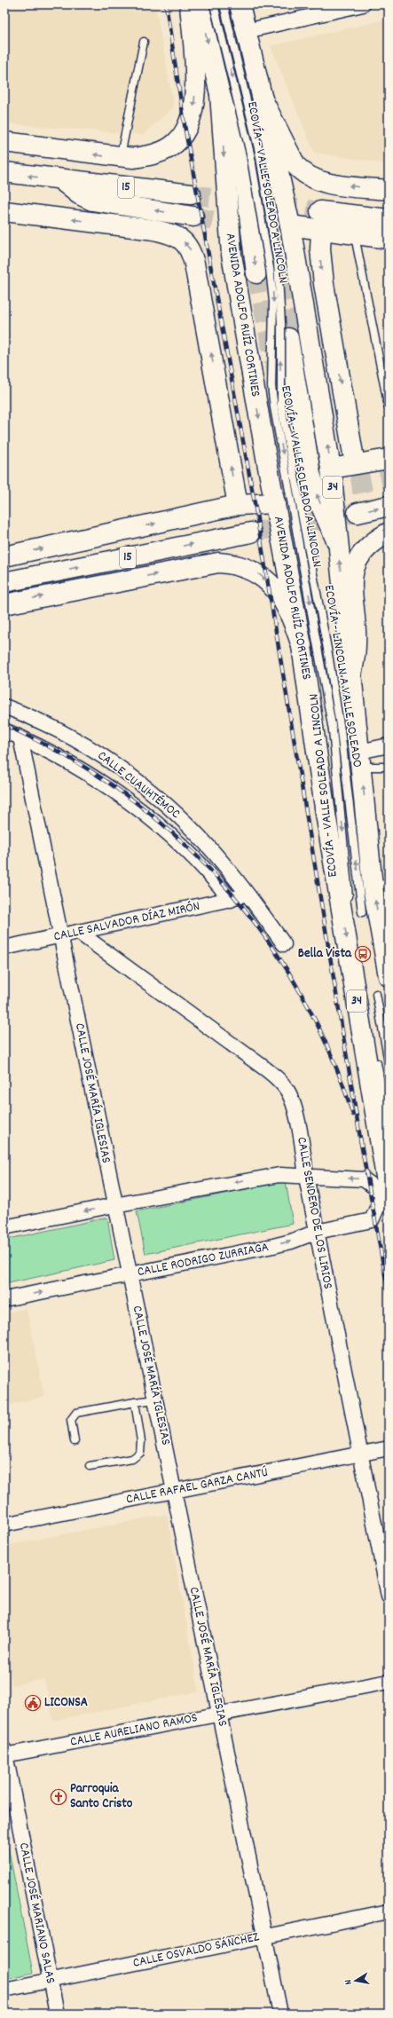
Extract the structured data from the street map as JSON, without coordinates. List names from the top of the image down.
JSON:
{
  "streets": {
    "main road": ["15", "AVENIDA ADOLFO RUÍZ CORTINES", "34"],
    "street": [
      "CALLE CUAUHTÉMOC",
      "CALLE SALVADOR DÍAZ MIRÓN",
      "CALLE JOSÉ MARÍA IGLESIAS",
      "CALLE SENDERO DE LOS LIRIOS",
      "CALLE RODRIGO ZURRIAGA",
      "CALLE RAFAEL GARZA CANTÚ",
      "CALLE AURELIANO RAMOS",
      "CALLE JOSÉ MARIANO SALAS",
      "CALLE OSVALDO SÁNCHEZ"
    ],
    "lane": ["ECOVÍA - VALLE SOLEADO A LINCOLN", "ECOVÍA - LINCOLN A VALLE SOLEADO"]
  },
  "crossings": [
    ["AVENIDA ADOLFO RUÍZ CORTINES", "CALLE RODRIGO ZURRIAGA"],
    ["CALLE CUAUHTÉMOC", "CALLE SALVADOR DÍAZ MIRÓN"],
    ["CALLE CUAUHTÉMOC", "CALLE JOSÉ MARÍA IGLESIAS"],
    ["CALLE SALVADOR DÍAZ MIRÓN", "CALLE JOSÉ MARÍA IGLESIAS"],
    ["CALLE SALVADOR DÍAZ MIRÓN", "CALLE SENDERO DE LOS LIRIOS"],
    ["CALLE JOSÉ MARÍA IGLESIAS", "CALLE RODRIGO ZURRIAGA"],
    ["CALLE JOSÉ MARÍA IGLESIAS", "CALLE RAFAEL GARZA CANTÚ"],
    ["CALLE JOSÉ MARÍA IGLESIAS", "CALLE AURELIANO RAMOS"],
    ["CALLE JOSÉ MARÍA IGLESIAS", "CALLE OSVALDO SÁNCHEZ"],
    ["CALLE SENDERO DE LOS LIRIOS", "CALLE RODRIGO ZURRIAGA"],
    ["CALLE SENDERO DE LOS LIRIOS", "CALLE RAFAEL GARZA CANTÚ"],
    ["CALLE AURELIANO RAMOS", "CALLE JOSÉ MARIANO SALAS"],
    ["CALLE JOSÉ MARIANO SALAS", "CALLE OSVALDO SÁNCHEZ"]
  ],
  "one_way": ["ECOVÍA - VALLE SOLEADO A LINCOLN", "ECOVÍA - LINCOLN A VALLE SOLEADO"],
  "places": {
    "bus stop": ["Bella Vista"],
    "public building": ["LICONSA"],
    "church": ["Parroquia Santo Cristo"]
  },
  "north": "left"
}
